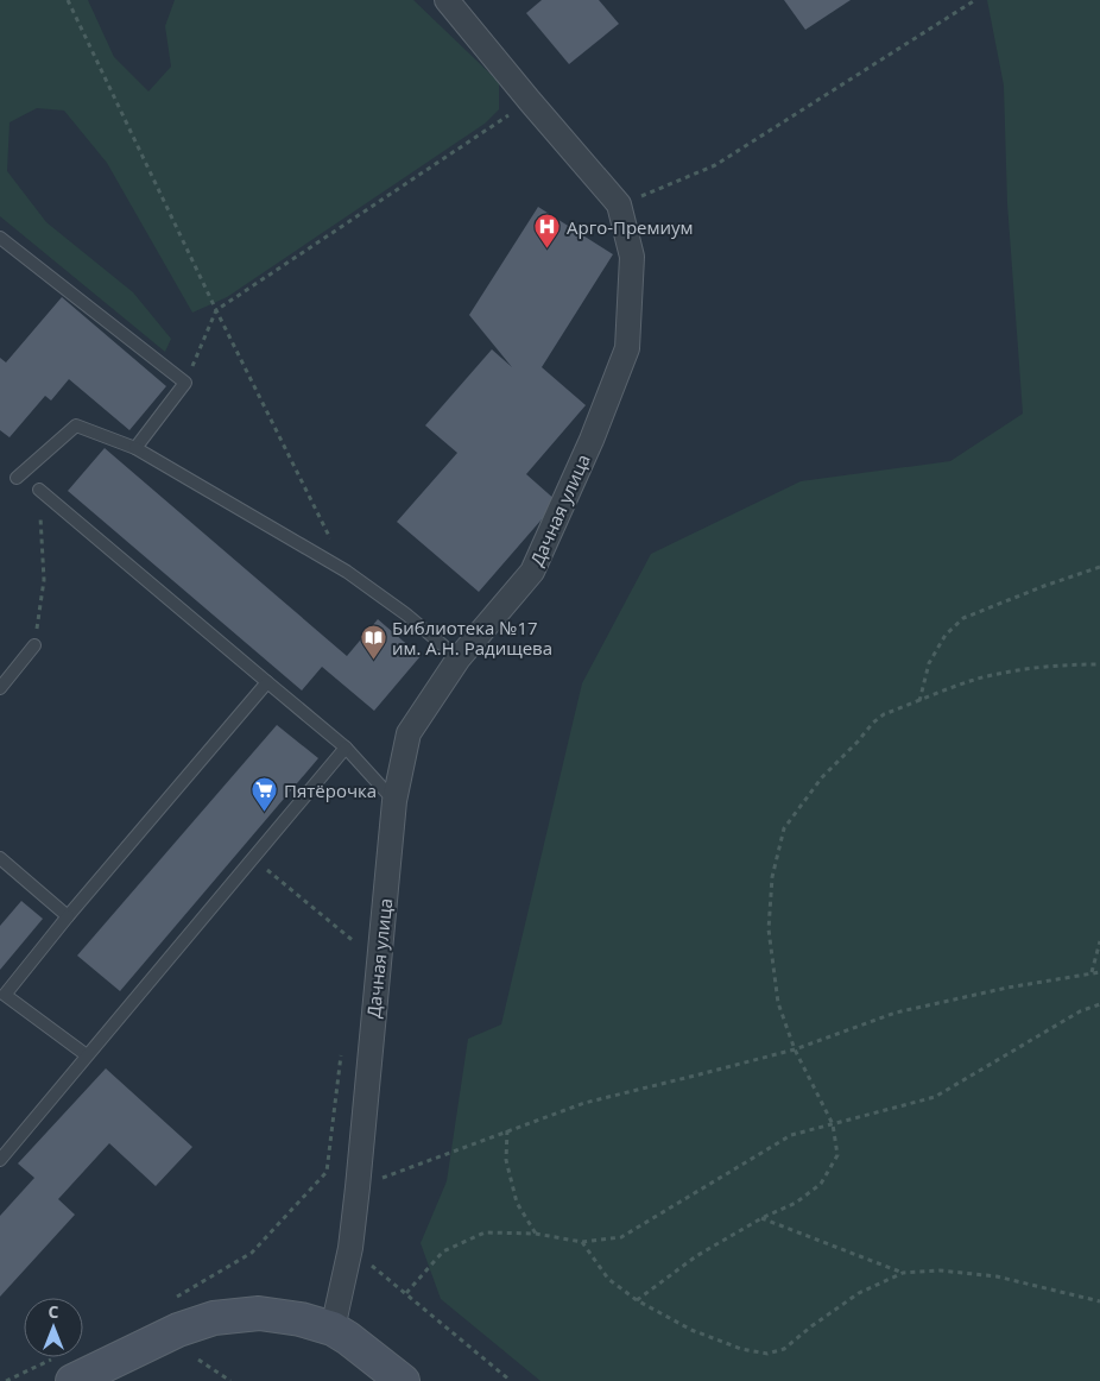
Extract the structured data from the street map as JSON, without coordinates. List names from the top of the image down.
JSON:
{
  "streets": {
    "street": ["Дачная улица"]
  },
  "places": {
    "hospital": ["Арго-Премиум"],
    "library": ["Библиотека №17 им. А.Н. Радищева"],
    "supermarket": ["Пятёрочка"]
  },
  "north": "top"
}
